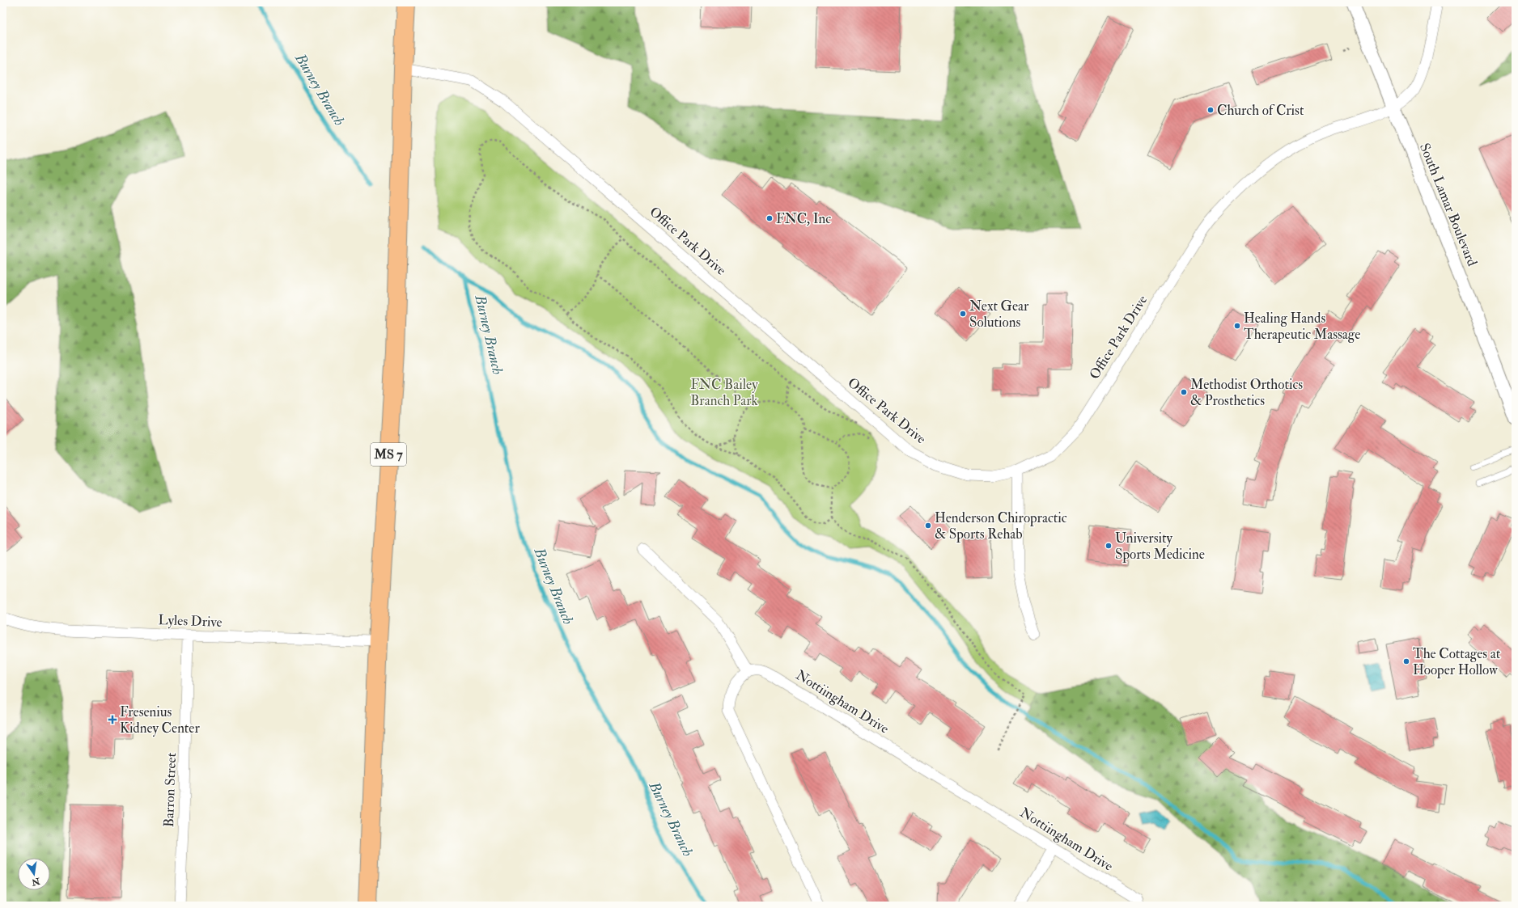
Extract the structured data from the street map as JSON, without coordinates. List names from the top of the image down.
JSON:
{
  "streets": {
    "highway": ["MS 7"],
    "street": [
      "South Lamar Boulevard",
      "Office Park Drive",
      "Lyles Drive",
      "Nottiingham Drive",
      "Barron Street"
    ]
  },
  "crossings": [
    ["South Lamar Boulevard", "Office Park Drive"],
    ["Office Park Drive", "MS 7"],
    ["MS 7", "Lyles Drive"],
    ["Lyles Drive", "Barron Street"]
  ],
  "water": ["Burney Branch"],
  "parks": ["FNC Bailey Branch Park"],
  "places": {
    "other": [
      "Church of Crist",
      "FNC, Inc",
      "Next Gear Solutions",
      "Healing Hands Therapeutic Massage",
      "Methodist Orthotics & Prosthetics",
      "Henderson Chiropractic & Sports Rehab",
      "University Sports Medicine",
      "The Cottages at Hooper Hollow"
    ],
    "health": ["Fresenius Kidney Center"]
  },
  "north": "bottom"
}
